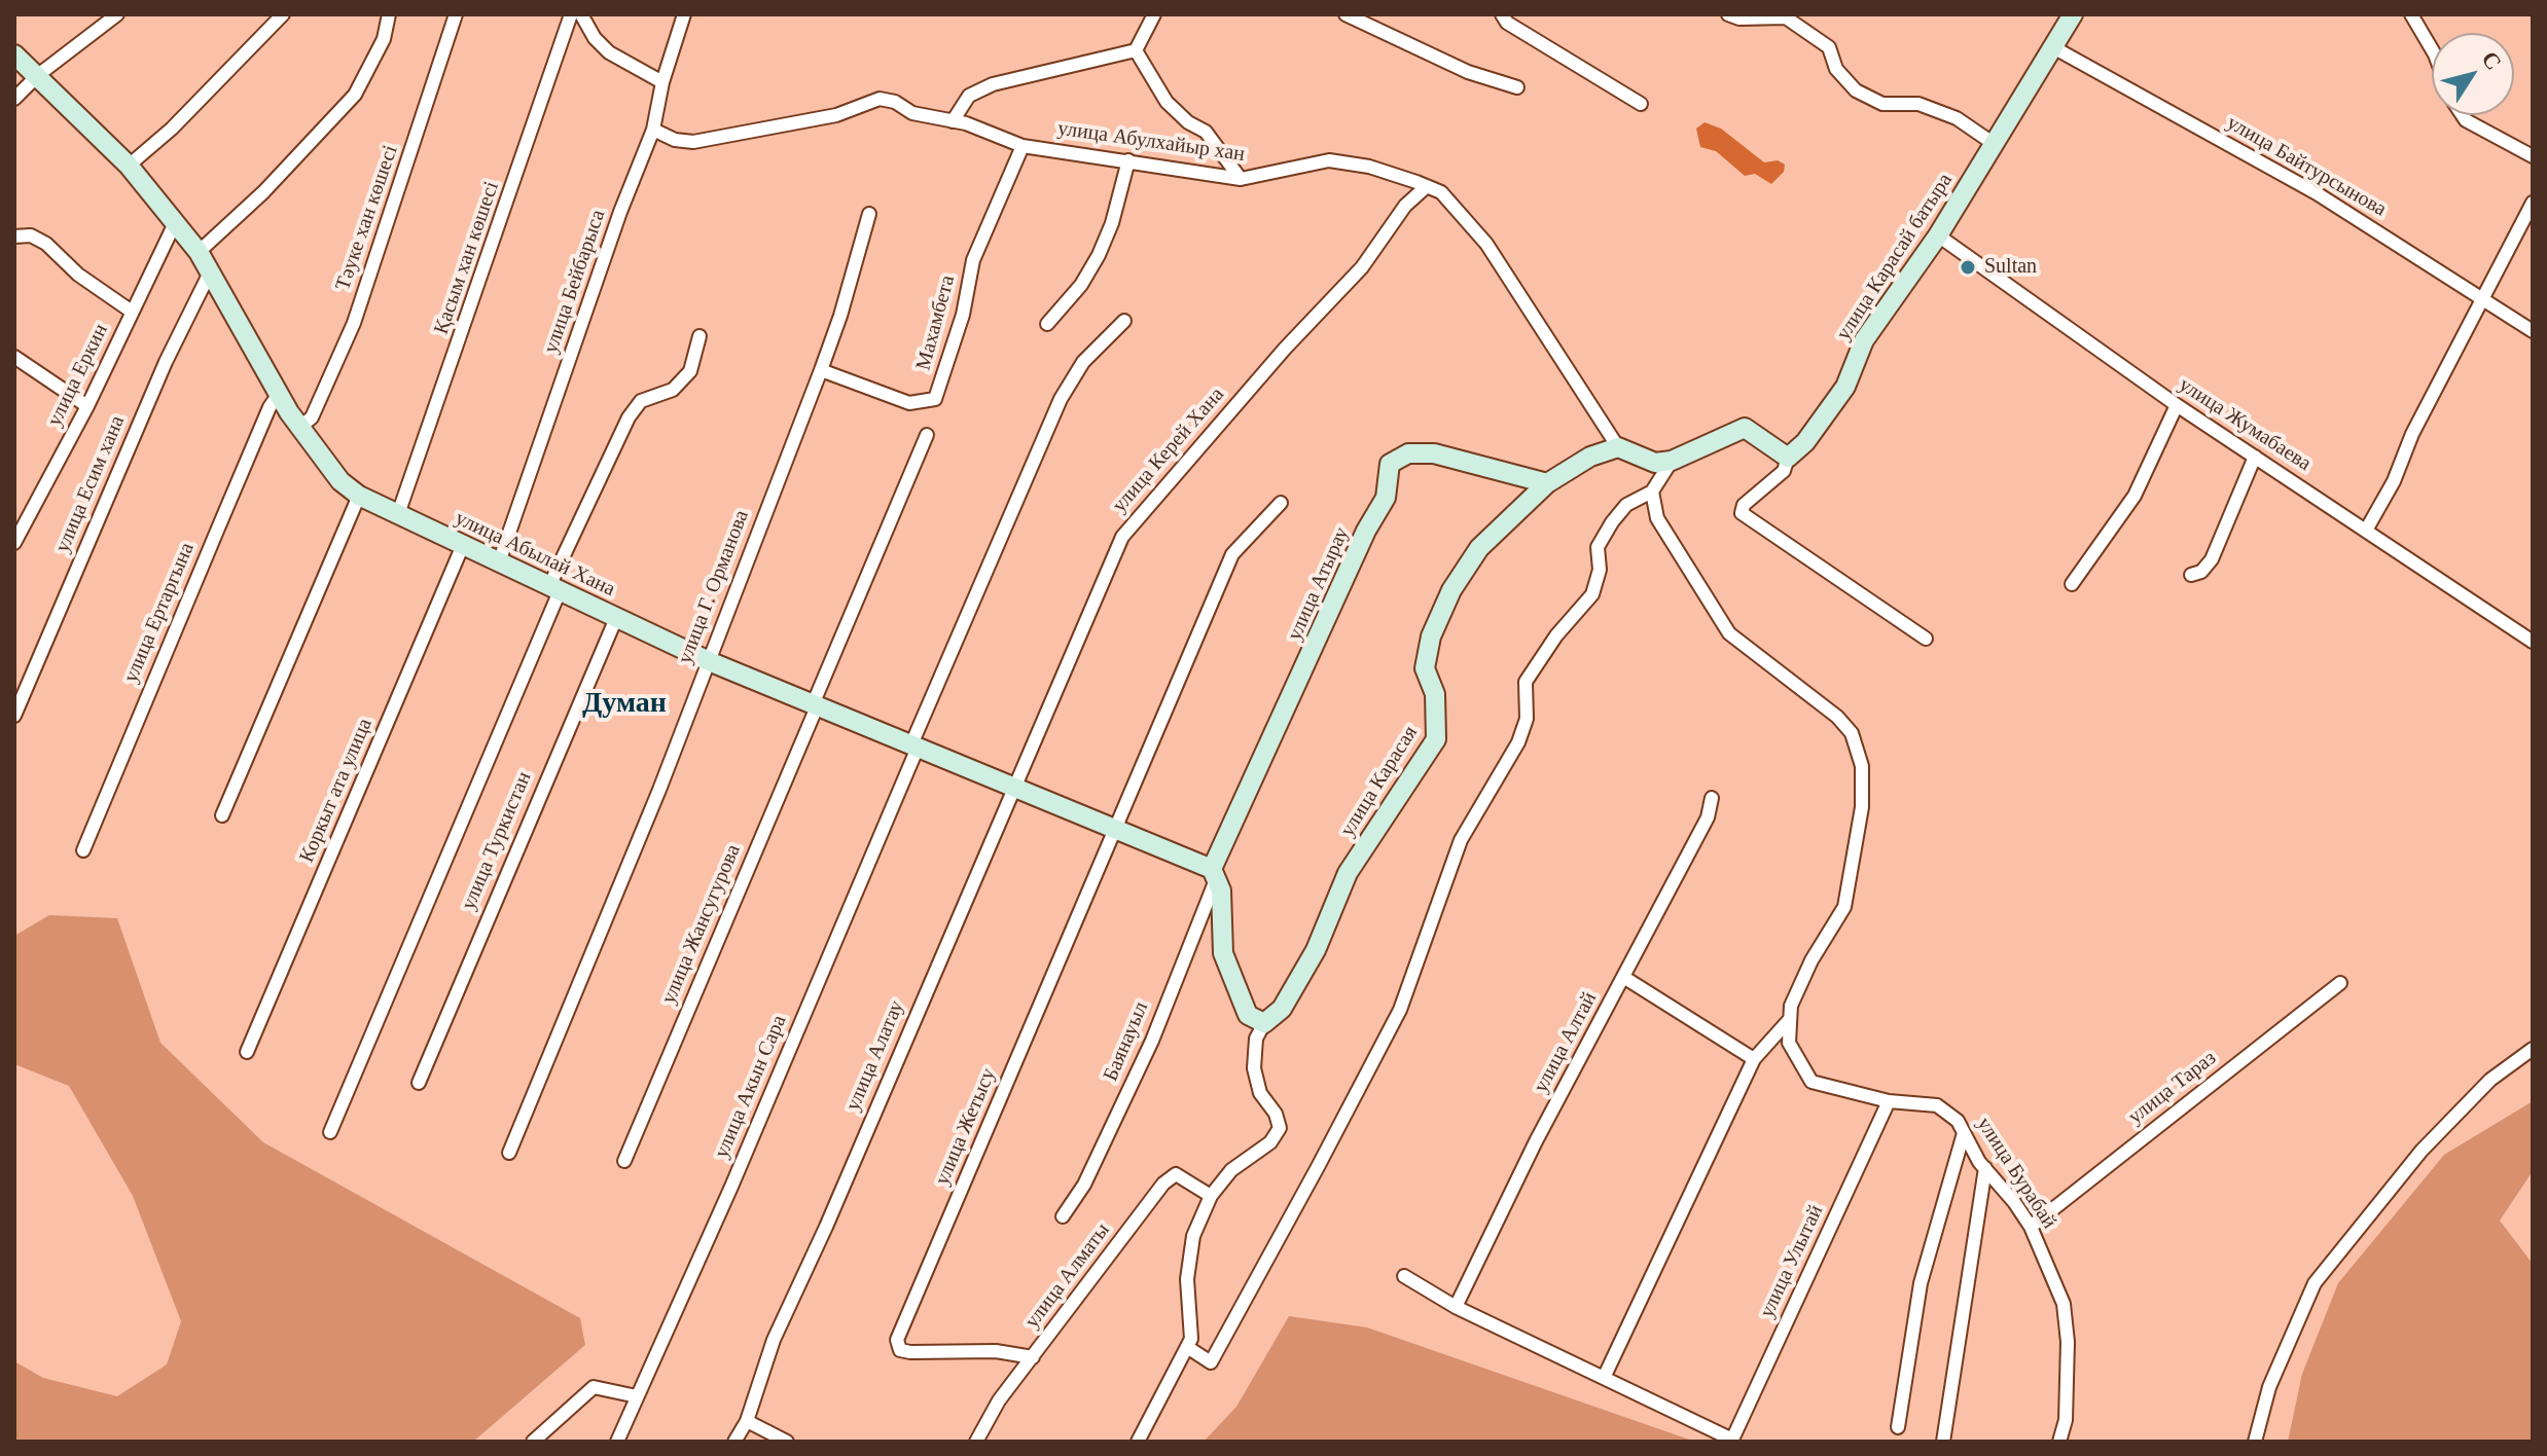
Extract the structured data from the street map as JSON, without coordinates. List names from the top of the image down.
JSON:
{
  "streets": {
    "street": [
      "улица Абулхайыр хан",
      "улица Байтурсынова",
      "Тәуке хан көшесі",
      "улица Карасай батыра",
      "Қасым хан көшесі",
      "улица Бейбарыса",
      "Махамбета",
      "улица Еркин",
      "улица Жумабаева",
      "улица Керей Хана",
      "улица Есим хана",
      "улица Абылай Хана",
      "улица Атырау",
      "улица Г. Орманова",
      "улица Ертаргына",
      "улица Карасая",
      "Коркыт ата улица",
      "улица Туркистан",
      "улица Жансугурова",
      "Баянауыл",
      "улица Алтай",
      "улица Алатау",
      "улица Акын Сара",
      "улица Тараз",
      "улица Жетысу",
      "улица Бурабай",
      "улица Улытай",
      "улица Алматы"
    ]
  },
  "crossings": [
    ["улица Абулхайыр хан", "улица Бейбарыса"],
    ["улица Абулхайыр хан", "Махамбета"],
    ["улица Абулхайыр хан", "улица Керей Хана"],
    ["улица Байтурсынова", "улица Карасай батыра"],
    ["Тәуке хан көшесі", "улица Абылай Хана"],
    ["улица Карасай батыра", "улица Жумабаева"],
    ["Қасым хан көшесі", "улица Абылай Хана"],
    ["улица Бейбарыса", "улица Абылай Хана"],
    ["Махамбета", "улица Г. Орманова"],
    ["улица Еркин", "улица Абылай Хана"],
    ["улица Керей Хана", "улица Абылай Хана"],
    ["улица Керей Хана", "улица Алатау"],
    ["улица Есим хана", "улица Абылай Хана"],
    ["улица Абылай Хана", "улица Атырау"],
    ["улица Абылай Хана", "улица Г. Орманова"],
    ["улица Абылай Хана", "улица Ертаргына"],
    ["улица Абылай Хана", "Коркыт ата улица"],
    ["улица Абылай Хана", "улица Туркистан"],
    ["улица Абылай Хана", "улица Жансугурова"],
    ["улица Абылай Хана", "Баянауыл"],
    ["улица Абылай Хана", "улица Алатау"],
    ["улица Абылай Хана", "улица Акын Сара"],
    ["улица Абылай Хана", "улица Жетысу"],
    ["улица Атырау", "улица Карасая"],
    ["улица Атырау", "Баянауыл"],
    ["улица Тараз", "улица Бурабай"],
    ["улица Жетысу", "улица Алматы"],
    ["улица Бурабай", "улица Улытай"]
  ],
  "districts": ["Думан"],
  "places": ["Sultan"],
  "north": "top right"
}
